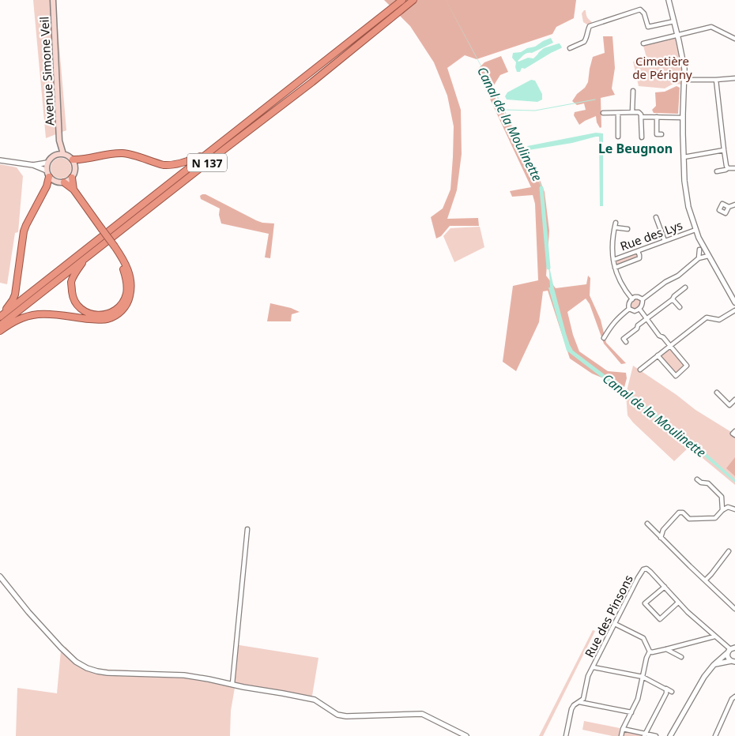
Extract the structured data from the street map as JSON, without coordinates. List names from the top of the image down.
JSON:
{
  "streets": {
    "highway": ["N 137"],
    "main road": ["Avenue Simone Veil"],
    "street": ["Rue des Lys", "Rue des Pinsons"]
  },
  "districts": ["Le Beugnon"],
  "water": ["Canal de la Moulinette"],
  "parks": ["Cimetière de Périgny"]
}
